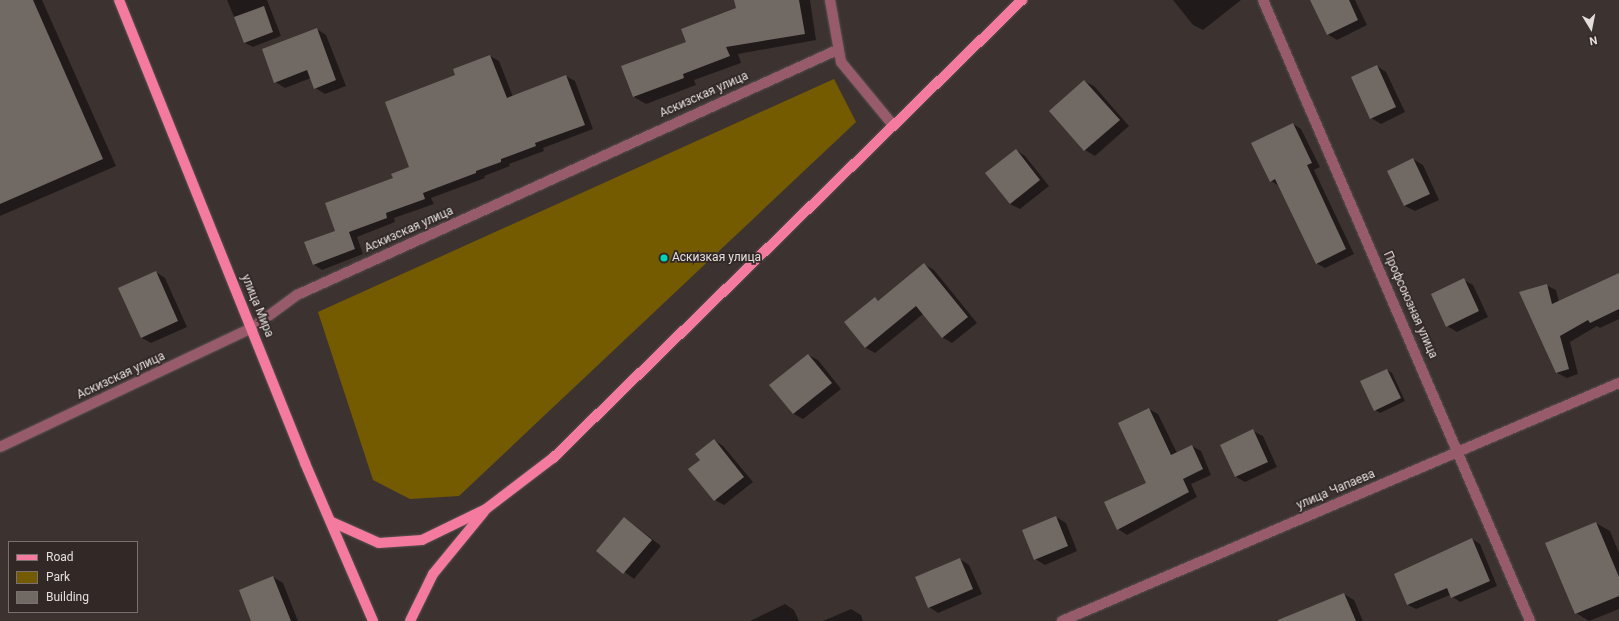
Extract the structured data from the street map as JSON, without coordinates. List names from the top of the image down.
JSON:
{
  "streets": {
    "main road": ["улица Мира"],
    "street": ["Аскизская улица", "Профсоюзная улица", "улица Чапаева"]
  },
  "crossings": [
    ["Аскизская улица", "улица Мира"],
    ["Профсоюзная улица", "улица Чапаева"]
  ],
  "places": ["Аскизкая улица"],
  "legend": ["Road", "Park", "Building"],
  "north": "bottom"
}
